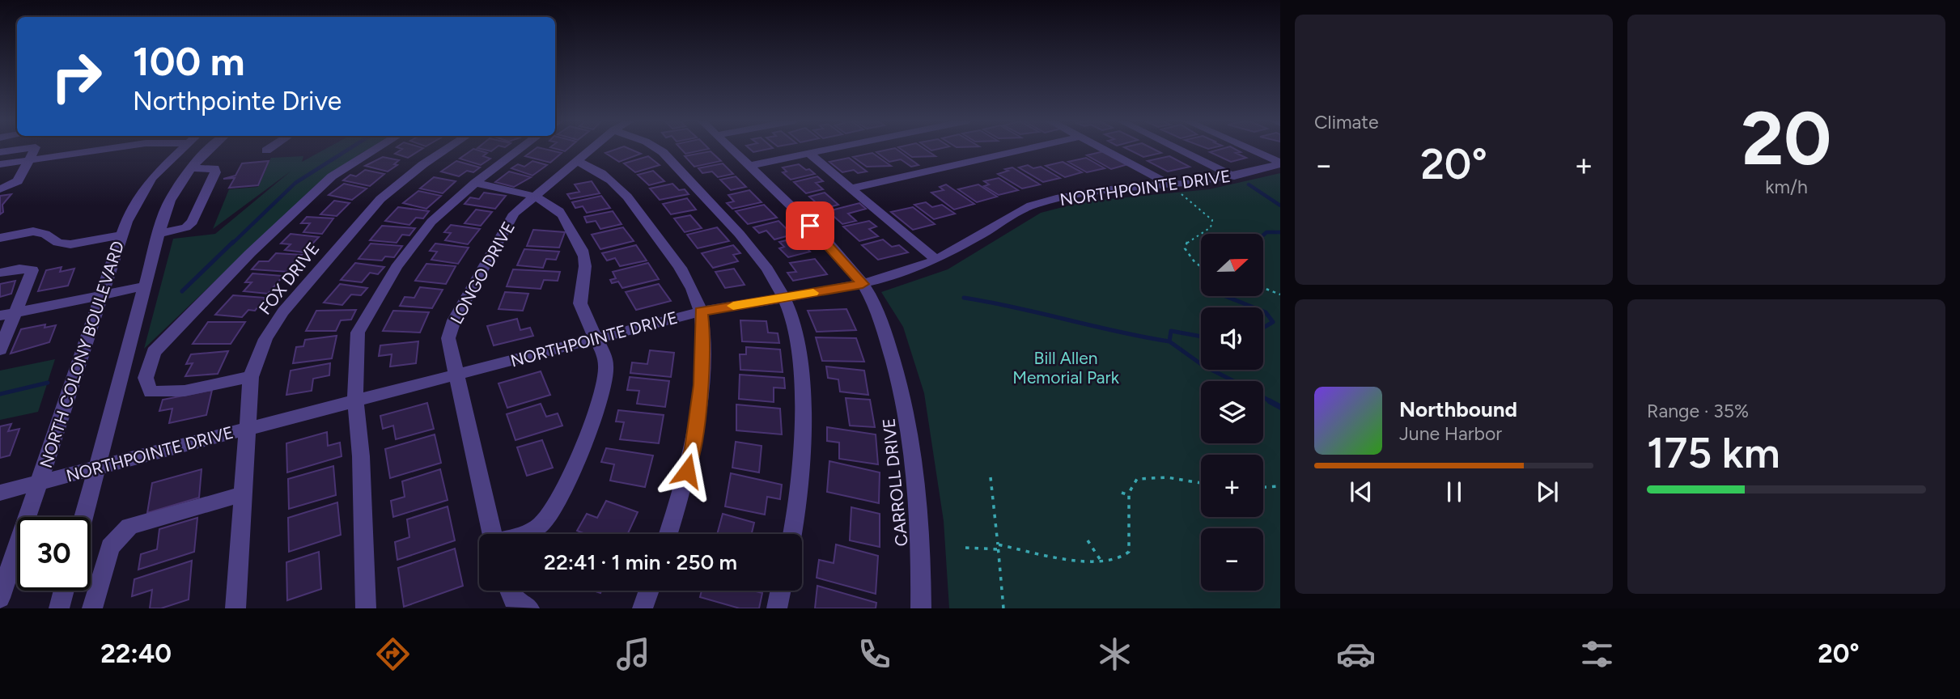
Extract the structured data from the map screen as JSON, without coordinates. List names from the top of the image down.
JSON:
{
  "streets": {
    "street": [
      "NORTHPOINTE DRIVE",
      "LONGO DRIVE",
      "FOX DRIVE",
      "NORTH COLONY BOULEVARD",
      "CARROLL DRIVE"
    ]
  },
  "crossings": [
    ["NORTHPOINTE DRIVE", "LONGO DRIVE"],
    ["NORTHPOINTE DRIVE", "FOX DRIVE"],
    ["NORTHPOINTE DRIVE", "NORTH COLONY BOULEVARD"],
    ["NORTHPOINTE DRIVE", "CARROLL DRIVE"]
  ],
  "parks": ["Bill Allen Memorial Park"],
  "north": "right",
  "page": {
    "tile": [
      "Climate",
      ["20", "km/h"],
      ["Range · 35%", "175 km"]
    ],
    "turn": ["100 m", "Northpointe Drive"],
    "heat": ["−", "20°", "+"],
    "map_buttons": ["+", "−"],
    "song": ["Northbound", "June Harbor"],
    "limit": "30",
    "trip": "22:41 · 1 min · 250 m",
    "tabs": ["22:40", "20°"]
  }
}
